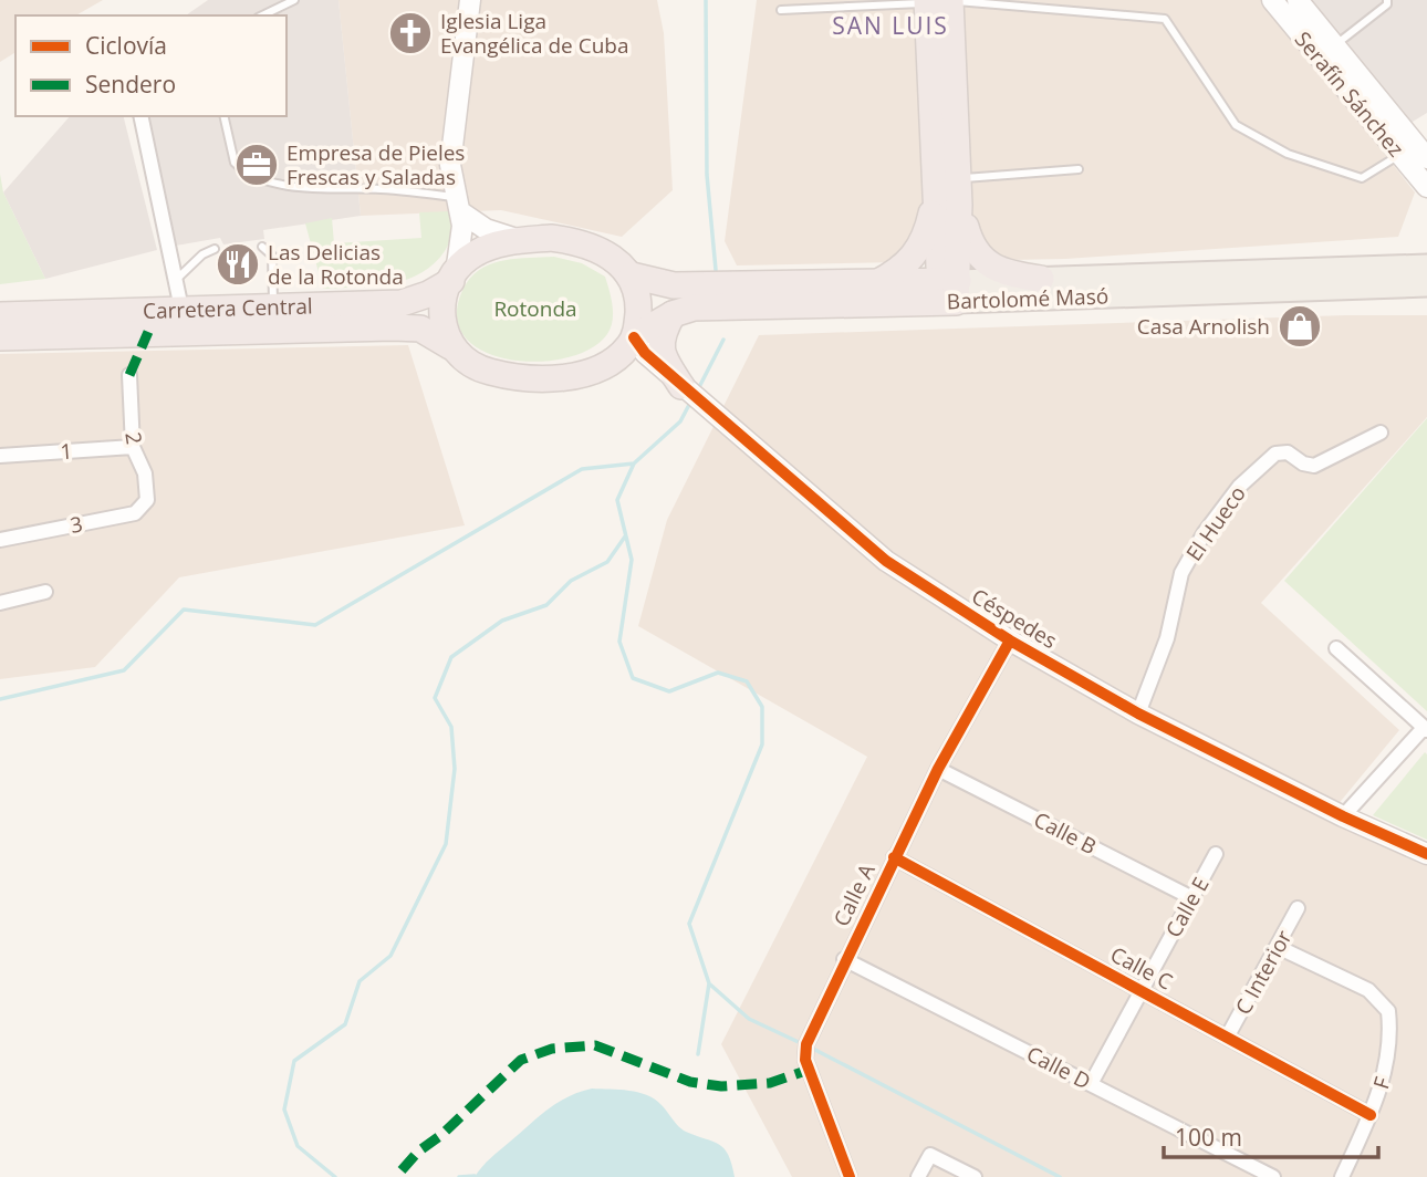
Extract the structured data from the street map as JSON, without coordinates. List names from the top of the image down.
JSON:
{
  "streets": {
    "highway": ["Bartolomé Masó", "Carretera Central"],
    "street": [
      "Serafín Sánchez",
      "2",
      "1",
      "El Hueco",
      "3",
      "Céspedes",
      "Calle B",
      "Calle A",
      "Calle E",
      "Calle C",
      "C Interior",
      "Calle D",
      "F"
    ]
  },
  "crossings": [
    ["Bartolomé Masó", "Carretera Central"],
    ["Bartolomé Masó", "Céspedes"],
    ["Carretera Central", "Céspedes"],
    ["2", "1"],
    ["2", "3"],
    ["El Hueco", "Céspedes"],
    ["Céspedes", "Calle A"],
    ["Calle B", "Calle A"],
    ["Calle B", "Calle E"],
    ["Calle A", "Calle C"],
    ["Calle A", "Calle D"],
    ["Calle E", "Calle C"],
    ["Calle E", "Calle D"],
    ["Calle C", "C Interior"],
    ["Calle C", "F"],
    ["C Interior", "F"]
  ],
  "districts": ["SAN LUIS"],
  "parks": ["Rotonda"],
  "places": {
    "church": ["Iglesia Liga Evangélica de Cuba"],
    "office": ["Empresa de Pieles Frescas y Saladas"],
    "restaurant": ["Las Delicias de la Rotonda"],
    "shop": ["Casa Arnolish"]
  },
  "legend": ["Ciclovía", "Sendero"],
  "scale_bar": "100 m"
}
